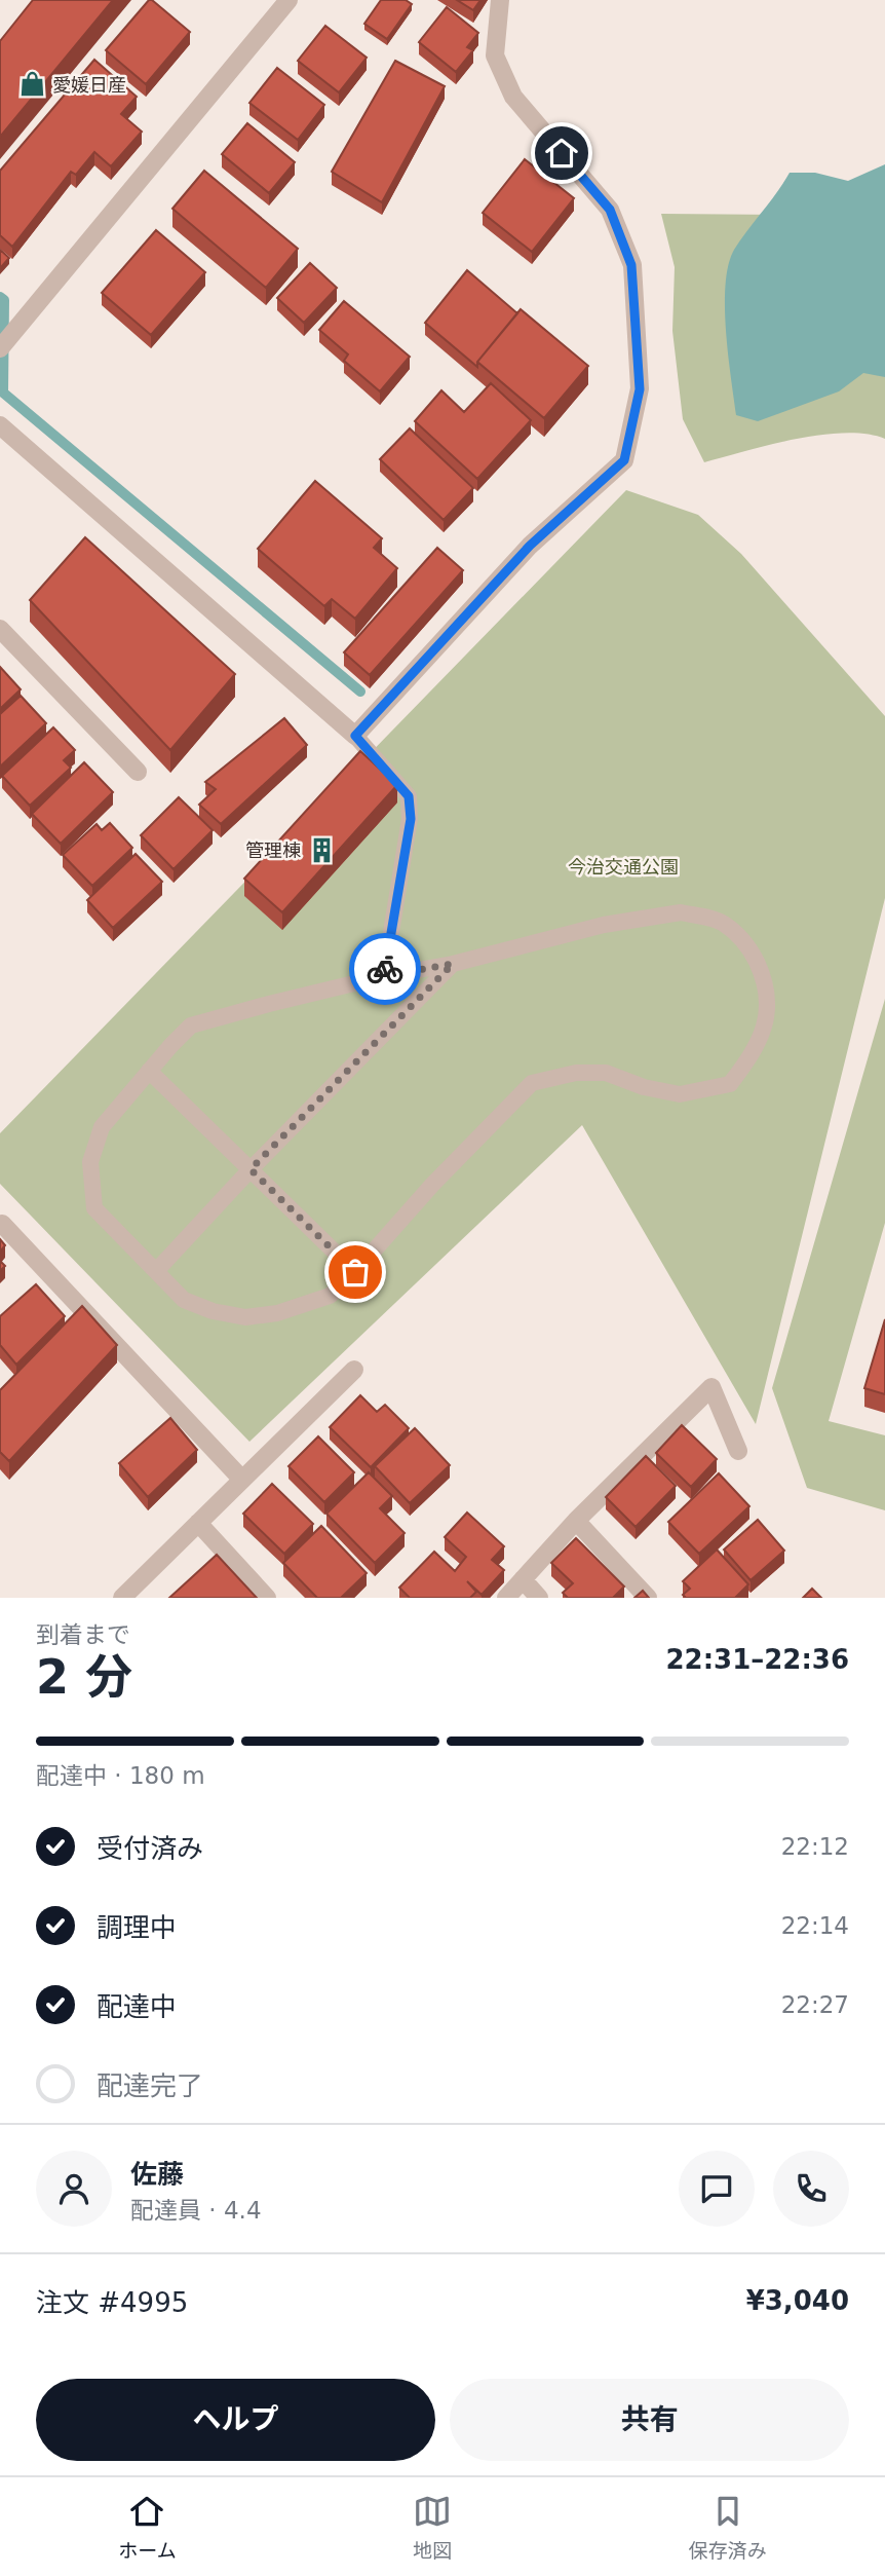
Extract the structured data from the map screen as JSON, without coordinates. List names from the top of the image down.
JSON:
{
  "parks": ["今治交通公園"],
  "places": {
    "shop": ["愛媛日産"],
    "building": ["管理棟"]
  },
  "page": {
    "heading": ["2 分", "到着まで", "22:31–22:36"],
    "panel": [
      "佐藤",
      "配達員 · 4.4",
      "注文 #4995",
      "¥3,040"
    ],
    "bar": "配達中 · 180 m",
    "list": [
      ["受付済み", "22:12"],
      ["調理中", "22:14"],
      ["配達中", "22:27"],
      "配達完了"
    ],
    "buttons": ["ヘルプ", "共有"],
    "tabs": ["ホーム", "地図", "保存済み"]
  }
}
